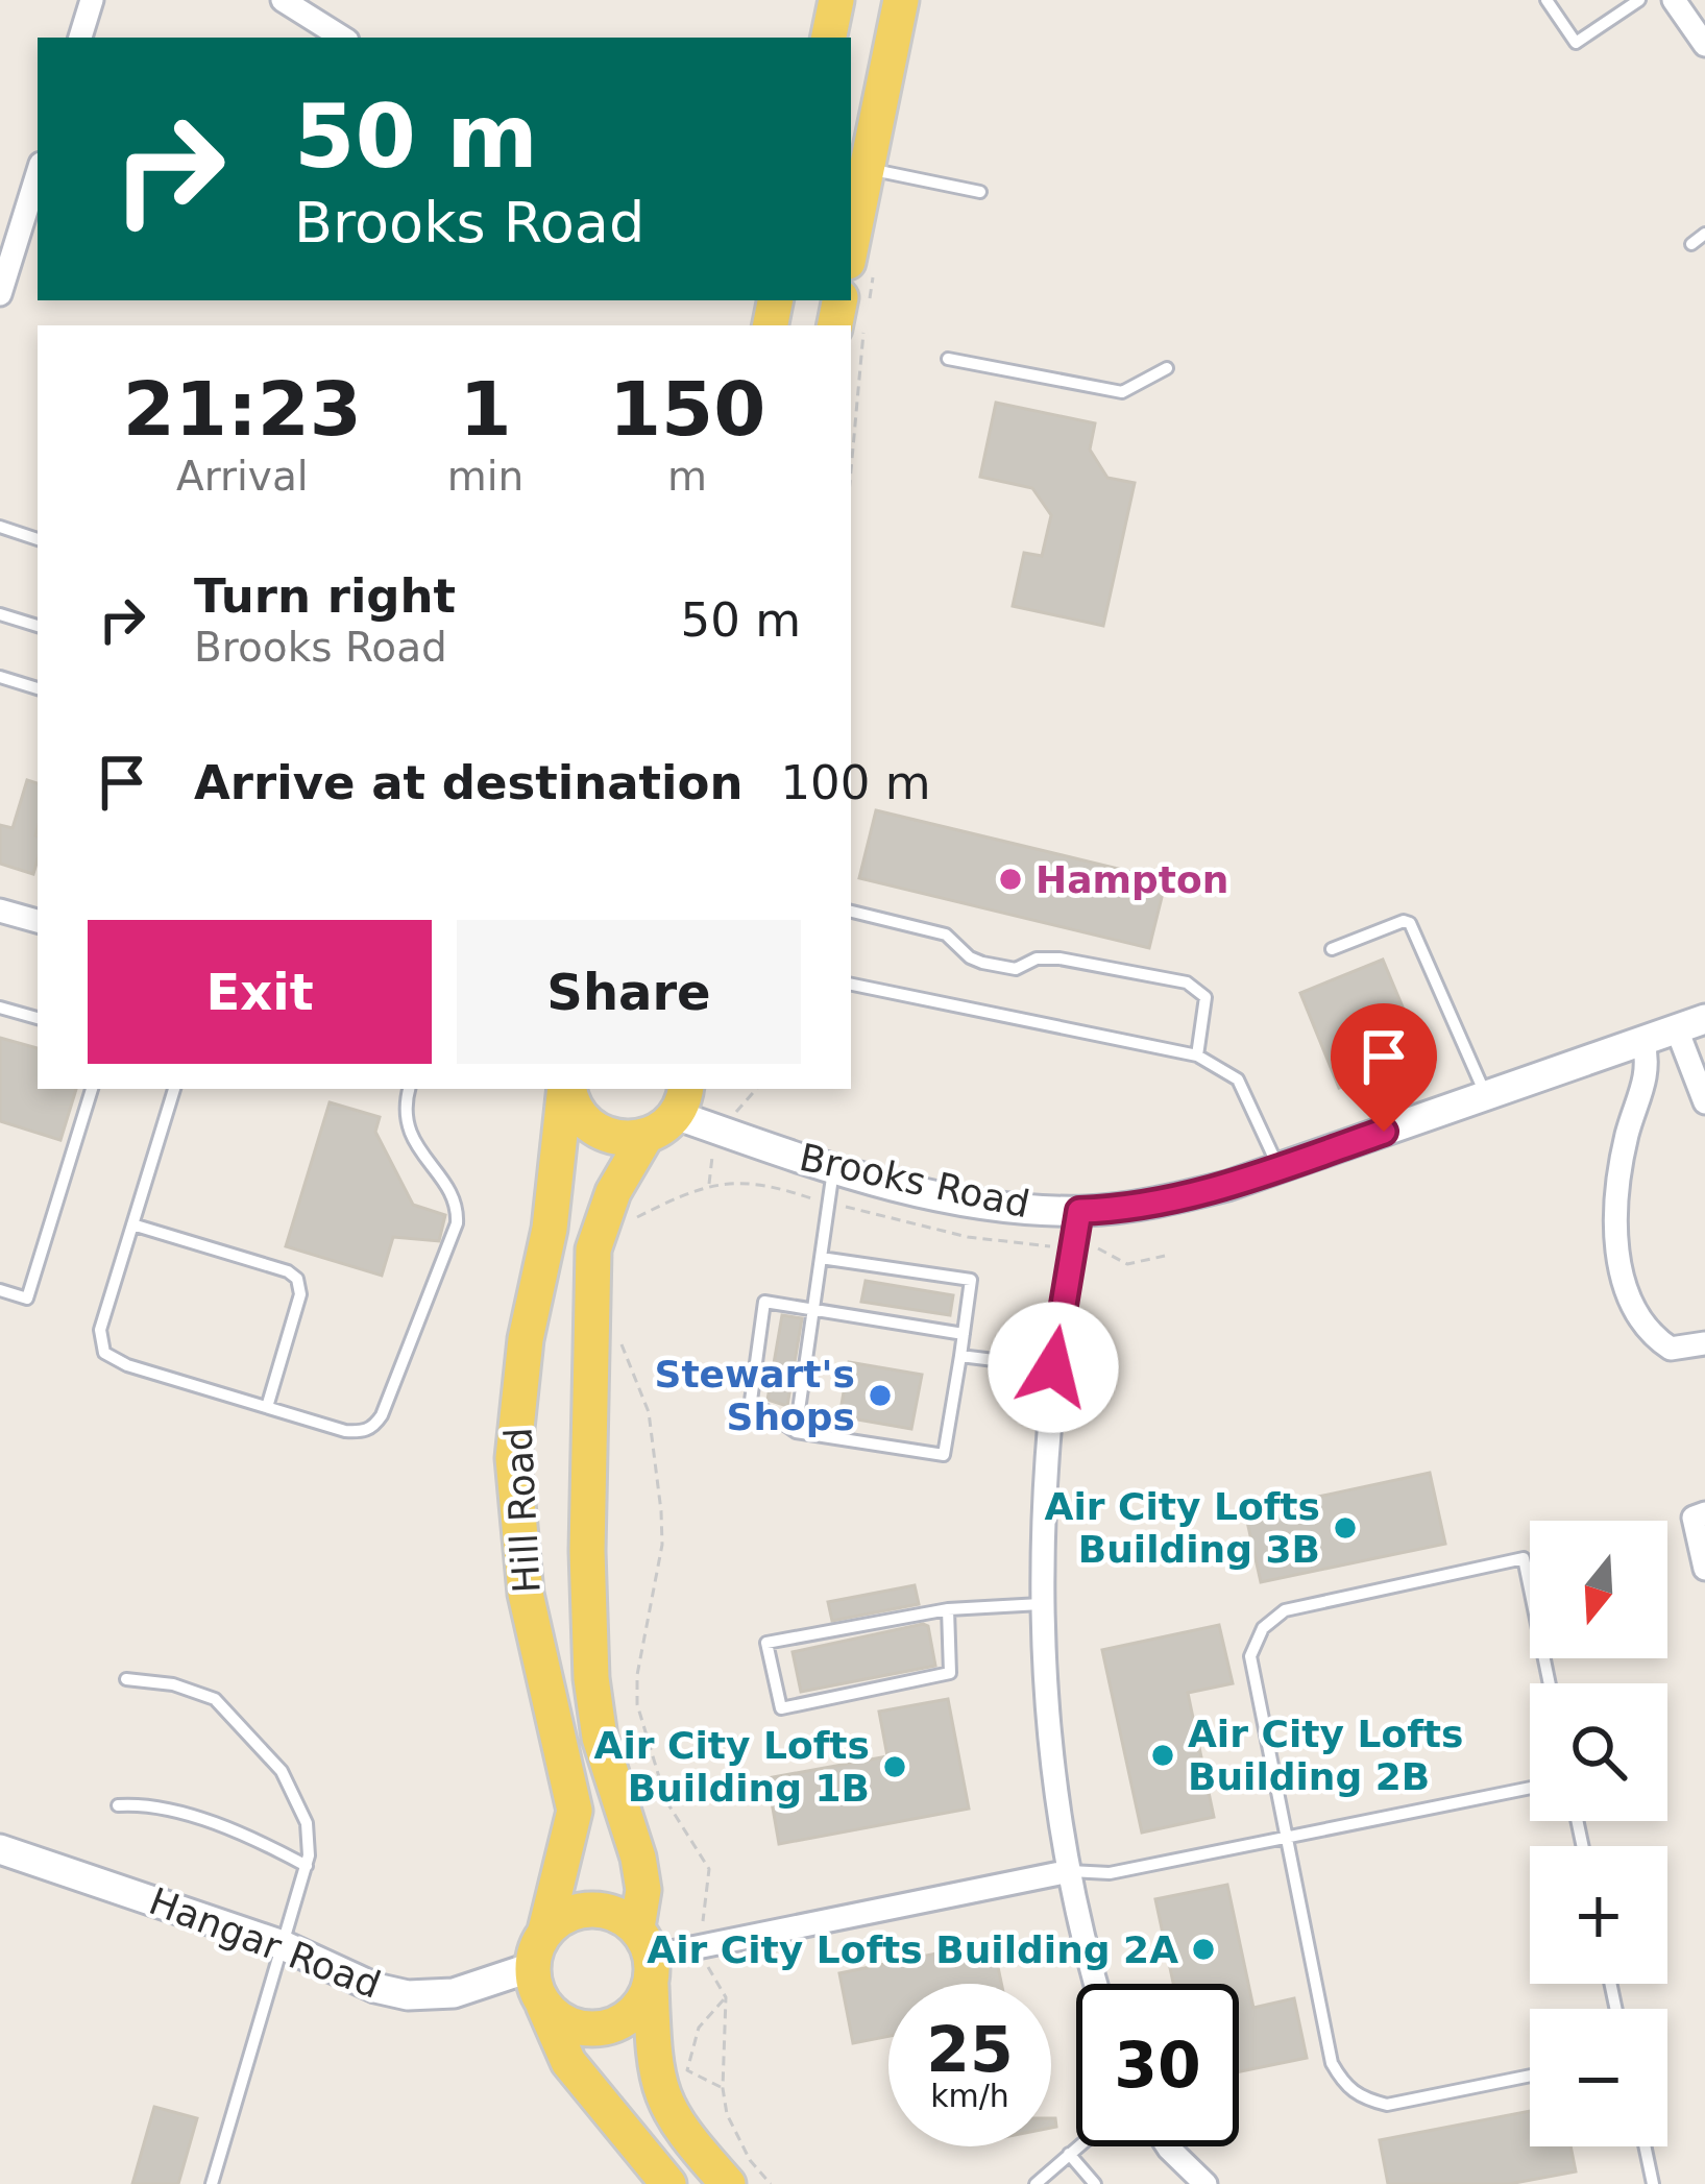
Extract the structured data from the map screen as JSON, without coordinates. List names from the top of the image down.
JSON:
{
  "streets": {
    "main road": ["Hill Road"],
    "street": ["Brooks Road", "Hangar Road"]
  },
  "crossings": [
    ["Hill Road", "Hangar Road"]
  ],
  "places": [
    "Hampton",
    "Stewart's Shops",
    "Air City Lofts Building 3B",
    "Air City Lofts Building 2B",
    "Air City Lofts Building 1B",
    "Air City Lofts Building 2A"
  ],
  "north": "bottom",
  "page": {
    "turn": ["50 m", "Brooks Road"],
    "eta": [
      "21:23",
      "Arrival",
      "1",
      "min",
      "150",
      "m"
    ],
    "list": [
      {
        "name": "Turn right",
        "note": "Brooks Road",
        "value": "50 m"
      },
      {
        "name": "Arrive at destination",
        "value": "100 m"
      }
    ],
    "buttons": ["Exit", "Share"],
    "map_buttons": ["+", "−"],
    "speed": "25 km/h",
    "limit": "30"
  }
}
